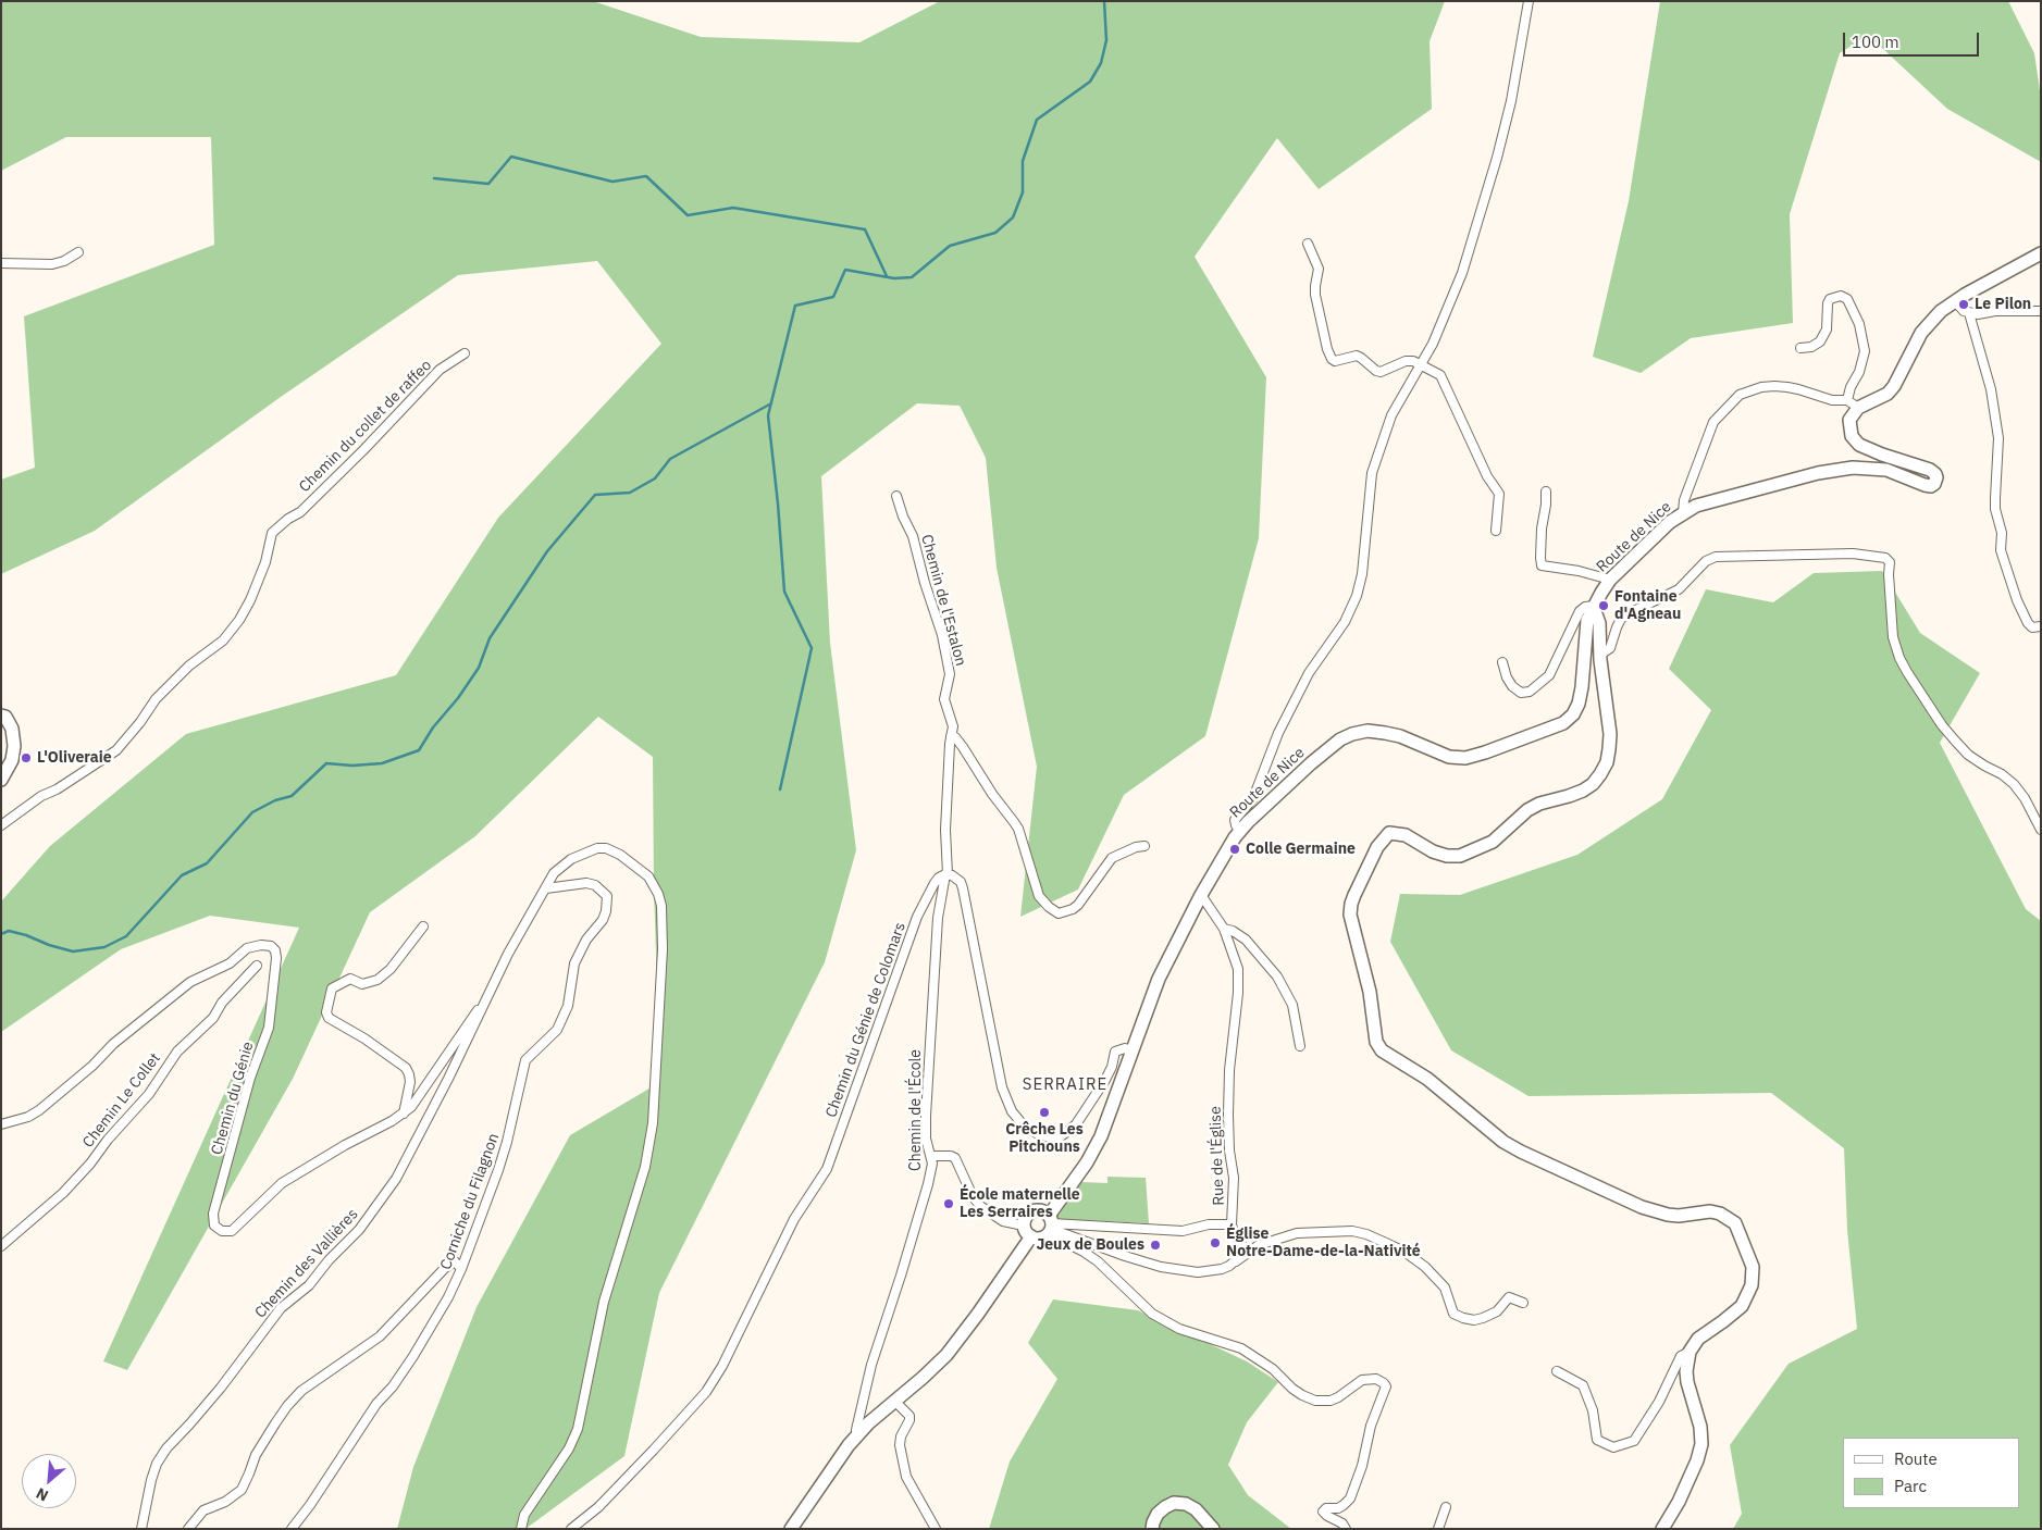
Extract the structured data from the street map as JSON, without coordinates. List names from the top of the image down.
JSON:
{
  "streets": {
    "main road": ["Route de Nice"],
    "street": [
      "Chemin du collet de raffeo",
      "Chemin de l'Estalon",
      "Chemin du Génie de Colomars",
      "Chemin du Génie",
      "Chemin Le Collet",
      "Chemin de l'École",
      "Rue de l'Église",
      "Corniche du Filagnon",
      "Chemin des Vallières"
    ]
  },
  "crossings": [
    ["Route de Nice", "Rue de l'Église"],
    ["Chemin de l'Estalon", "Chemin du Génie de Colomars"],
    ["Chemin de l'Estalon", "Chemin de l'École"],
    ["Chemin du Génie de Colomars", "Chemin de l'École"],
    ["Chemin du Génie", "Chemin des Vallières"]
  ],
  "districts": ["SERRAIRE"],
  "places": [
    "Le Pilon",
    "Fontaine d'Agneau",
    "L'Oliveraie",
    "Colle Germaine",
    "Crêche Les Pitchouns",
    "École maternelle Les Serraires",
    "Église Notre-Dame-de-la-Nativité",
    "Jeux de Boules"
  ],
  "legend": ["Route", "Parc"],
  "scale_bar": "100 m",
  "north": "bottom left"
}
